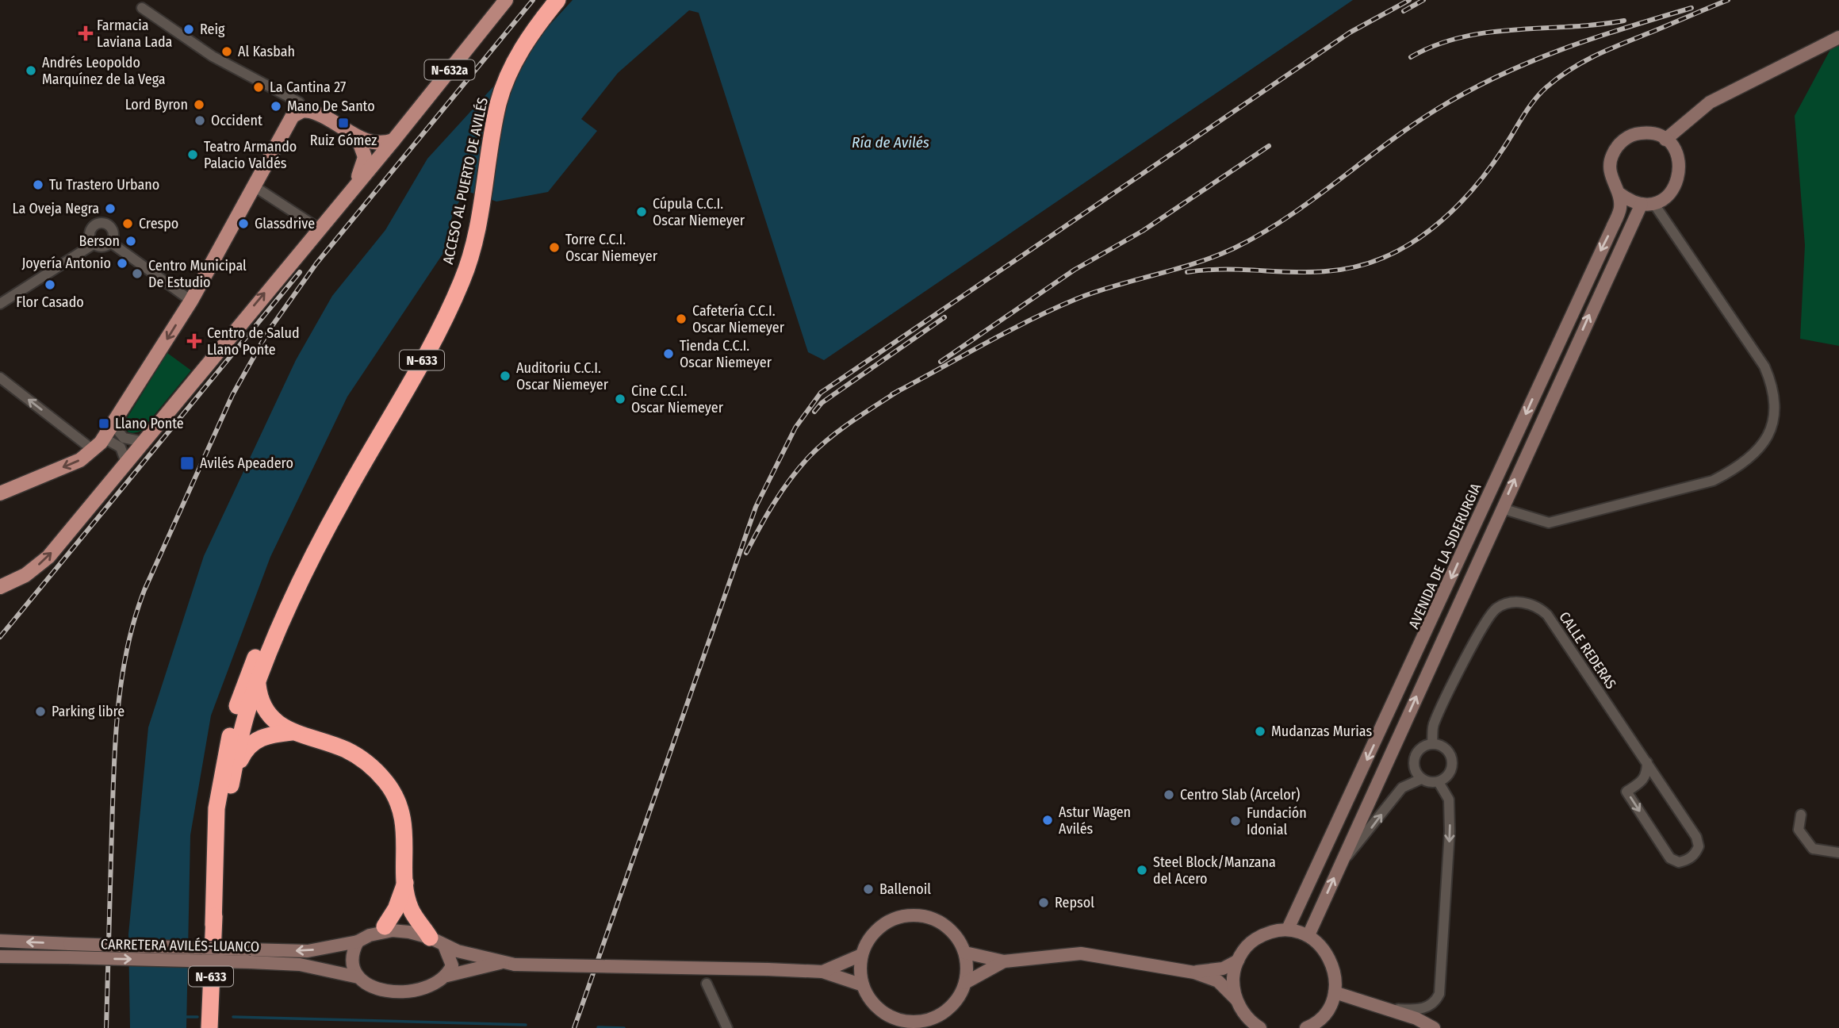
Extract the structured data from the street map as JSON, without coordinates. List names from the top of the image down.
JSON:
{
  "streets": {
    "highway": ["ACCESO AL PUERTO DE AVILÉS", "N-633"],
    "main road": ["N-632a", "AVENIDA DE LA SIDERURGIA", "CARRETERA AVILÉS-LUANCO"],
    "street": ["CALLE REDERAS"]
  },
  "water": ["Ría de Avilés"],
  "places": {
    "other": [
      "Reig",
      "Al Kasbah",
      "Andrés Leopoldo Marquínez de la Vega",
      "La Cantina 27",
      "Lord Byron",
      "Mano De Santo",
      "Occident",
      "Teatro Armando Palacio Valdés",
      "Tu Trastero Urbano",
      "La Oveja Negra",
      "Cúpula C.C.I. Oscar Niemeyer",
      "Crespo",
      "Glassdrive",
      "Berson",
      "Torre C.C.I. Oscar Niemeyer",
      "Joyería Antonio",
      "Centro Municipal De Estudio",
      "Flor Casado",
      "Cafetería C.C.I. Oscar Niemeyer",
      "Tienda C.C.I. Oscar Niemeyer",
      "Auditoriu C.C.I. Oscar Niemeyer",
      "Cine C.C.I. Oscar Niemeyer",
      "Parking libre",
      "Mudanzas Murias",
      "Centro Slab (Arcelor)",
      "Astur Wagen Avilés",
      "Fundación Idonial",
      "Steel Block/Manzana del Acero",
      "Ballenoil",
      "Repsol"
    ],
    "health": ["Farmacia Laviana Lada", "Centro de Salud Llano Ponte"],
    "transit": ["Ruiz Gómez", "Llano Ponte", "Avilés Apeadero"]
  }
}
